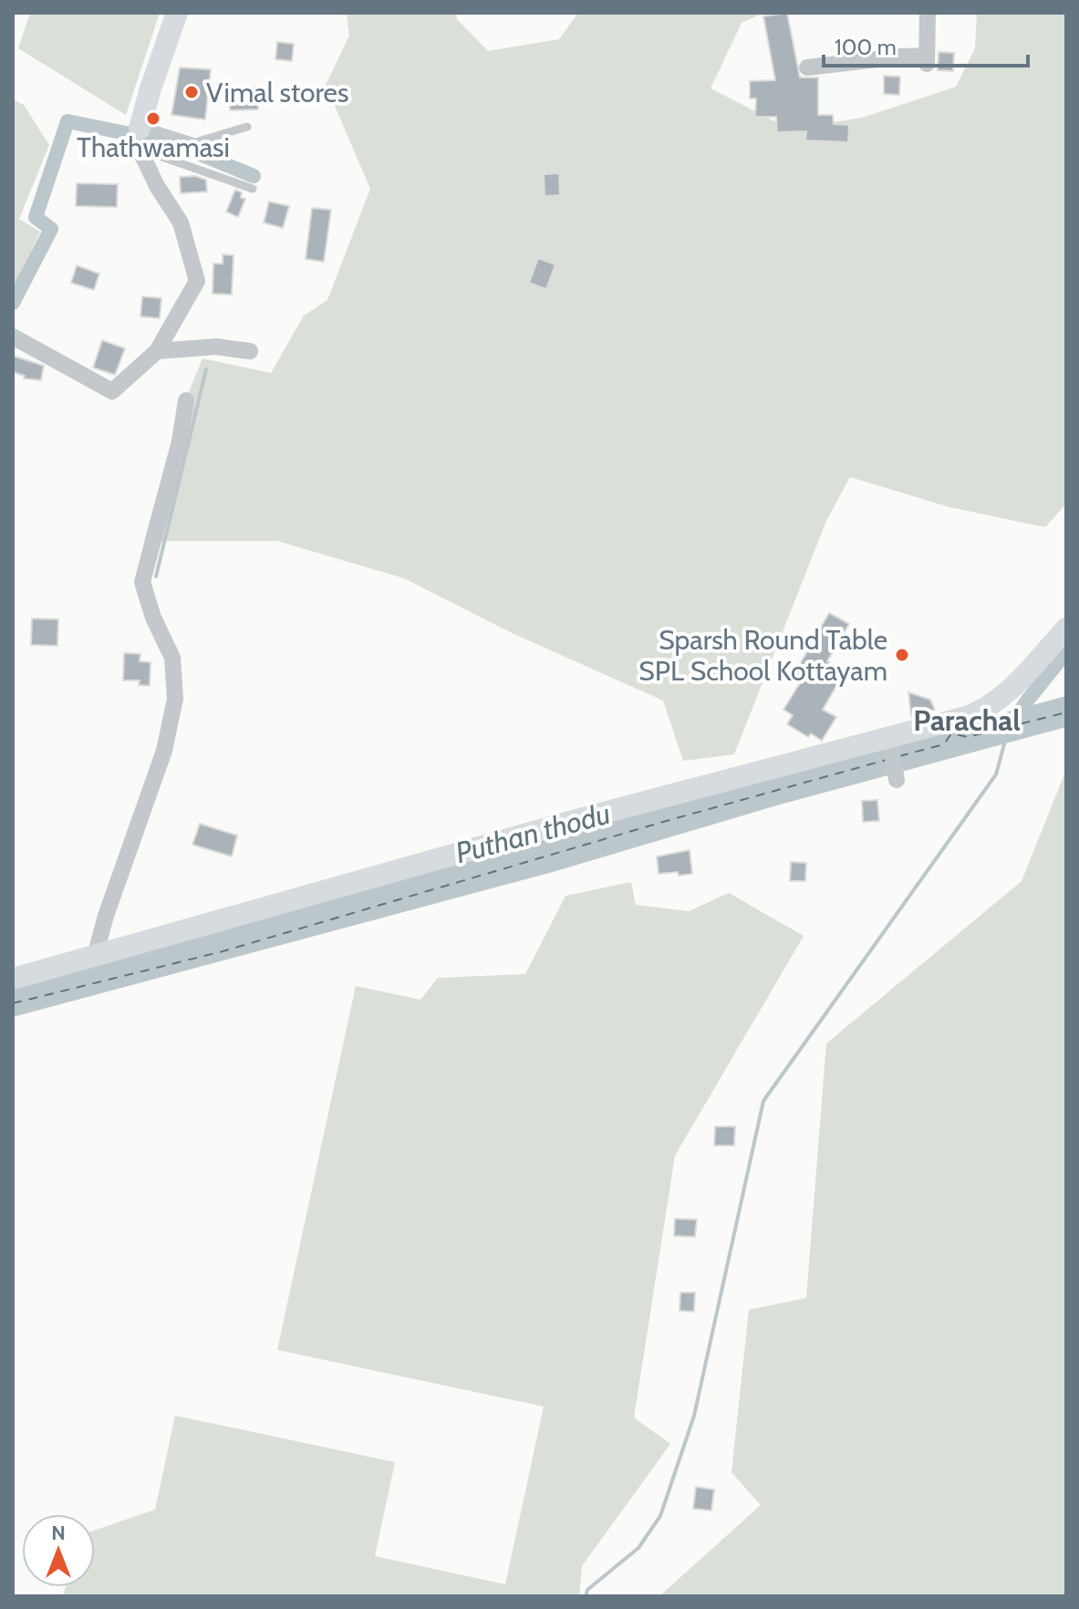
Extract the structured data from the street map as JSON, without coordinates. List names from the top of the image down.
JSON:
{
  "districts": ["Parachal"],
  "water": ["Puthan thodu"],
  "places": ["Vimal stores", "Thathwamasi", "Sparsh Round Table SPL School Kottayam"],
  "scale_bar": "100 m",
  "north": "top"
}
